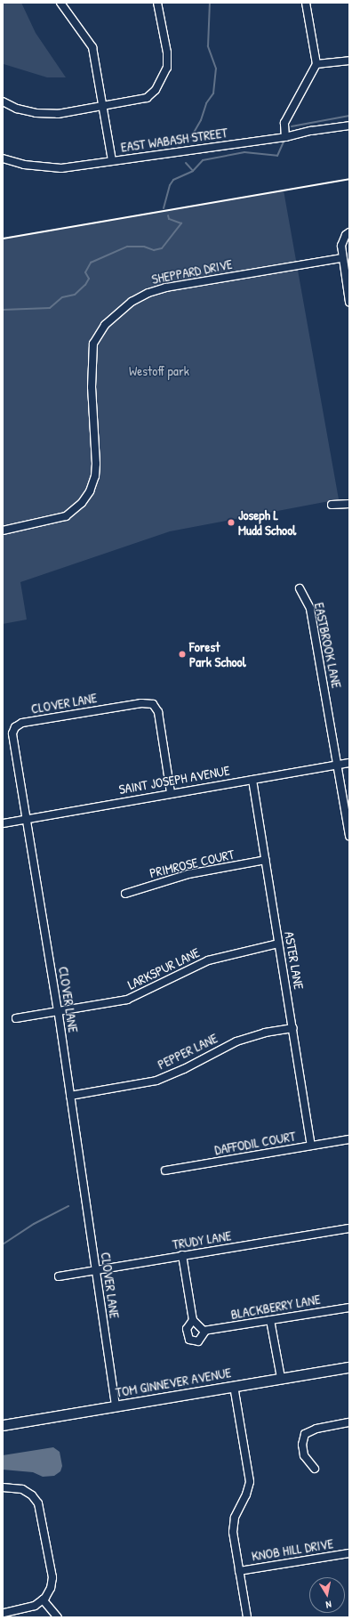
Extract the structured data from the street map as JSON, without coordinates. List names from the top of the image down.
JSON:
{
  "streets": {
    "main road": ["TOM GINNEVER AVENUE"],
    "street": [
      "EAST WABASH STREET",
      "SHEPPARD DRIVE",
      "EASTBROOK LANE",
      "CLOVER LANE",
      "SAINT JOSEPH AVENUE",
      "PRIMROSE COURT",
      "ASTER LANE",
      "LARKSPUR LANE",
      "PEPPER LANE",
      "DAFFODIL COURT",
      "TRUDY LANE",
      "BLACKBERRY LANE",
      "KNOB HILL DRIVE"
    ]
  },
  "crossings": [
    ["EASTBROOK LANE", "SAINT JOSEPH AVENUE"],
    ["CLOVER LANE", "SAINT JOSEPH AVENUE"],
    ["CLOVER LANE", "LARKSPUR LANE"],
    ["CLOVER LANE", "PEPPER LANE"],
    ["CLOVER LANE", "TRUDY LANE"],
    ["CLOVER LANE", "TOM GINNEVER AVENUE"],
    ["SAINT JOSEPH AVENUE", "ASTER LANE"],
    ["PRIMROSE COURT", "ASTER LANE"],
    ["ASTER LANE", "LARKSPUR LANE"],
    ["ASTER LANE", "PEPPER LANE"],
    ["ASTER LANE", "DAFFODIL COURT"]
  ],
  "parks": ["Westoff park"],
  "places": ["Joseph L Mudd School", "Forest Park School"],
  "north": "bottom"
}
